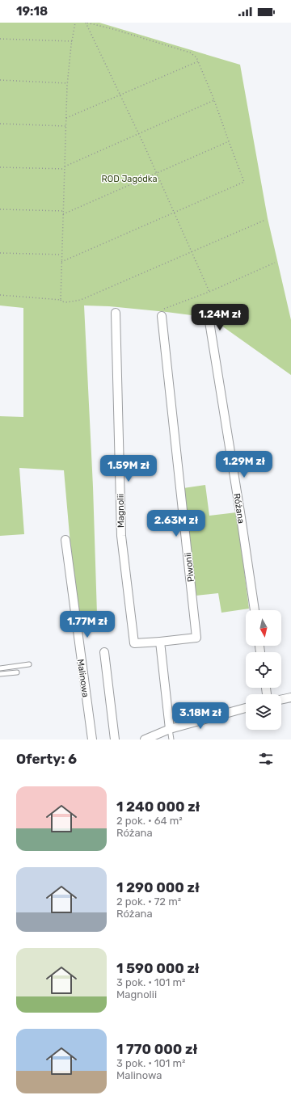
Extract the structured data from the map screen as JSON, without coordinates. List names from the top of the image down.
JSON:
{
  "streets": {
    "street": [
      "Różana",
      "Magnolii",
      "Piwonii",
      "Malinowa"
    ]
  },
  "crossings": [
    ["Magnolii", "Piwonii"]
  ],
  "parks": ["ROD Jagódka"],
  "north": "bottom",
  "page": {
    "status": "19:18",
    "price": [
      "1.24M zł",
      "1.29M zł",
      "1.59M zł",
      "2.63M zł",
      "1.77M zł",
      "3.18M zł"
    ],
    "heading": "Oferty: 6",
    "list": [
      {
        "name": "1 240 000 zł",
        "note": "2 pok. · 64 m² · Różana"
      },
      {
        "name": "1 290 000 zł",
        "note": "2 pok. · 72 m² · Różana"
      },
      {
        "name": "1 590 000 zł",
        "note": "3 pok. · 101 m² · Magnolii"
      },
      {
        "name": "1 770 000 zł",
        "note": "3 pok. · 101 m² · Malinowa"
      }
    ]
  }
}
